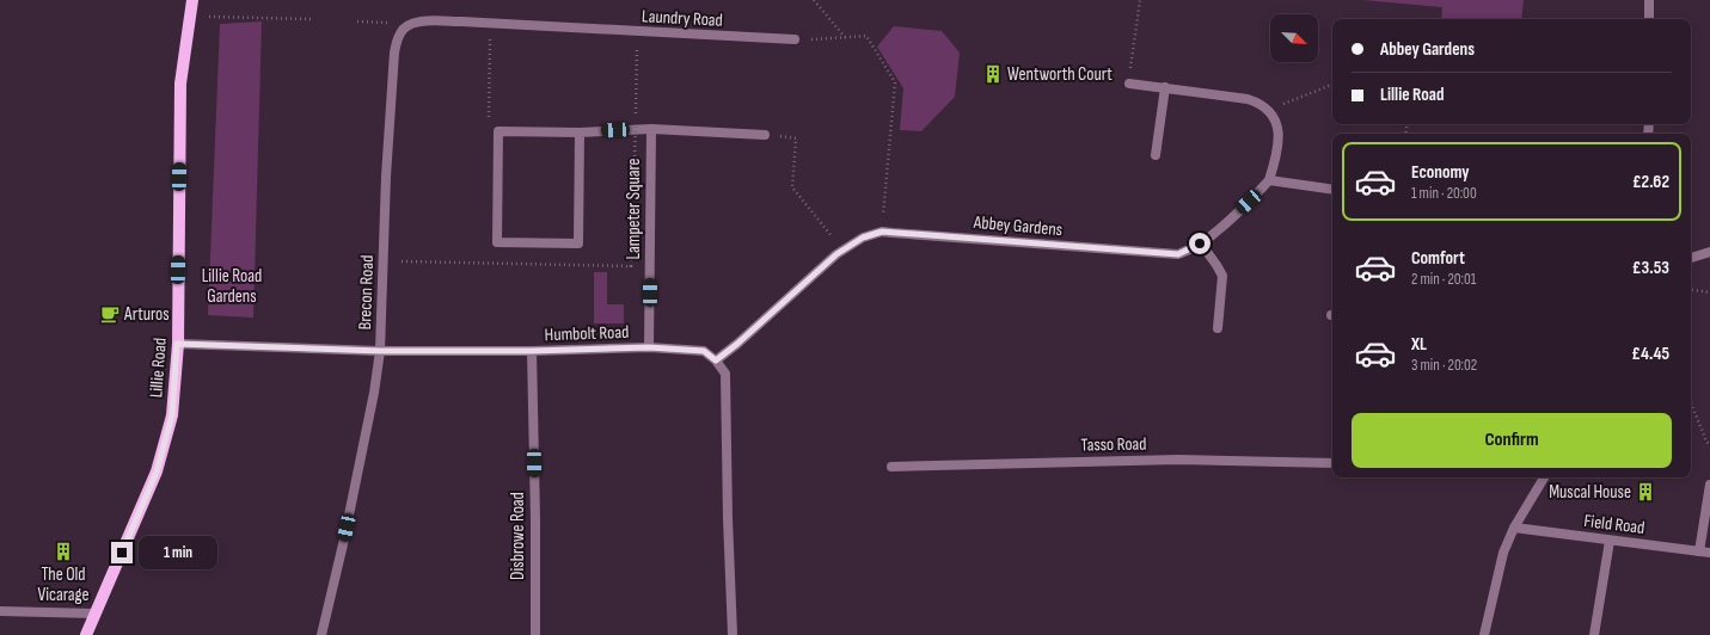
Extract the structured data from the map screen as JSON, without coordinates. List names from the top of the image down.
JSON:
{
  "streets": {
    "main road": ["Lillie Road"],
    "street": [
      "Laundry Road",
      "Lampeter Square",
      "Abbey Gardens",
      "Brecon Road",
      "Humbolt Road",
      "Tasso Road",
      "Field Road",
      "Disbrowe Road"
    ]
  },
  "crossings": [
    ["Laundry Road", "Brecon Road"],
    ["Lampeter Square", "Humbolt Road"],
    ["Abbey Gardens", "Humbolt Road"],
    ["Brecon Road", "Humbolt Road"],
    ["Humbolt Road", "Lillie Road"],
    ["Humbolt Road", "Disbrowe Road"]
  ],
  "parks": ["Lillie Road Gardens"],
  "places": {
    "building": ["Wentworth Court", "Muscal House", "The Old Vicarage"],
    "cafe": ["Arturos"]
  },
  "north": "bottom right",
  "page": {
    "banner": ["Abbey Gardens", "Lillie Road"],
    "list": [
      {
        "name": "Economy",
        "note": "1 min · 20:00",
        "value": "£2.62"
      },
      {
        "name": "Comfort",
        "note": "2 min · 20:01",
        "value": "£3.53"
      },
      {
        "name": "XL",
        "note": "3 min · 20:02",
        "value": "£4.45"
      }
    ],
    "buttons": "Confirm",
    "bubble": "1 min"
  }
}
